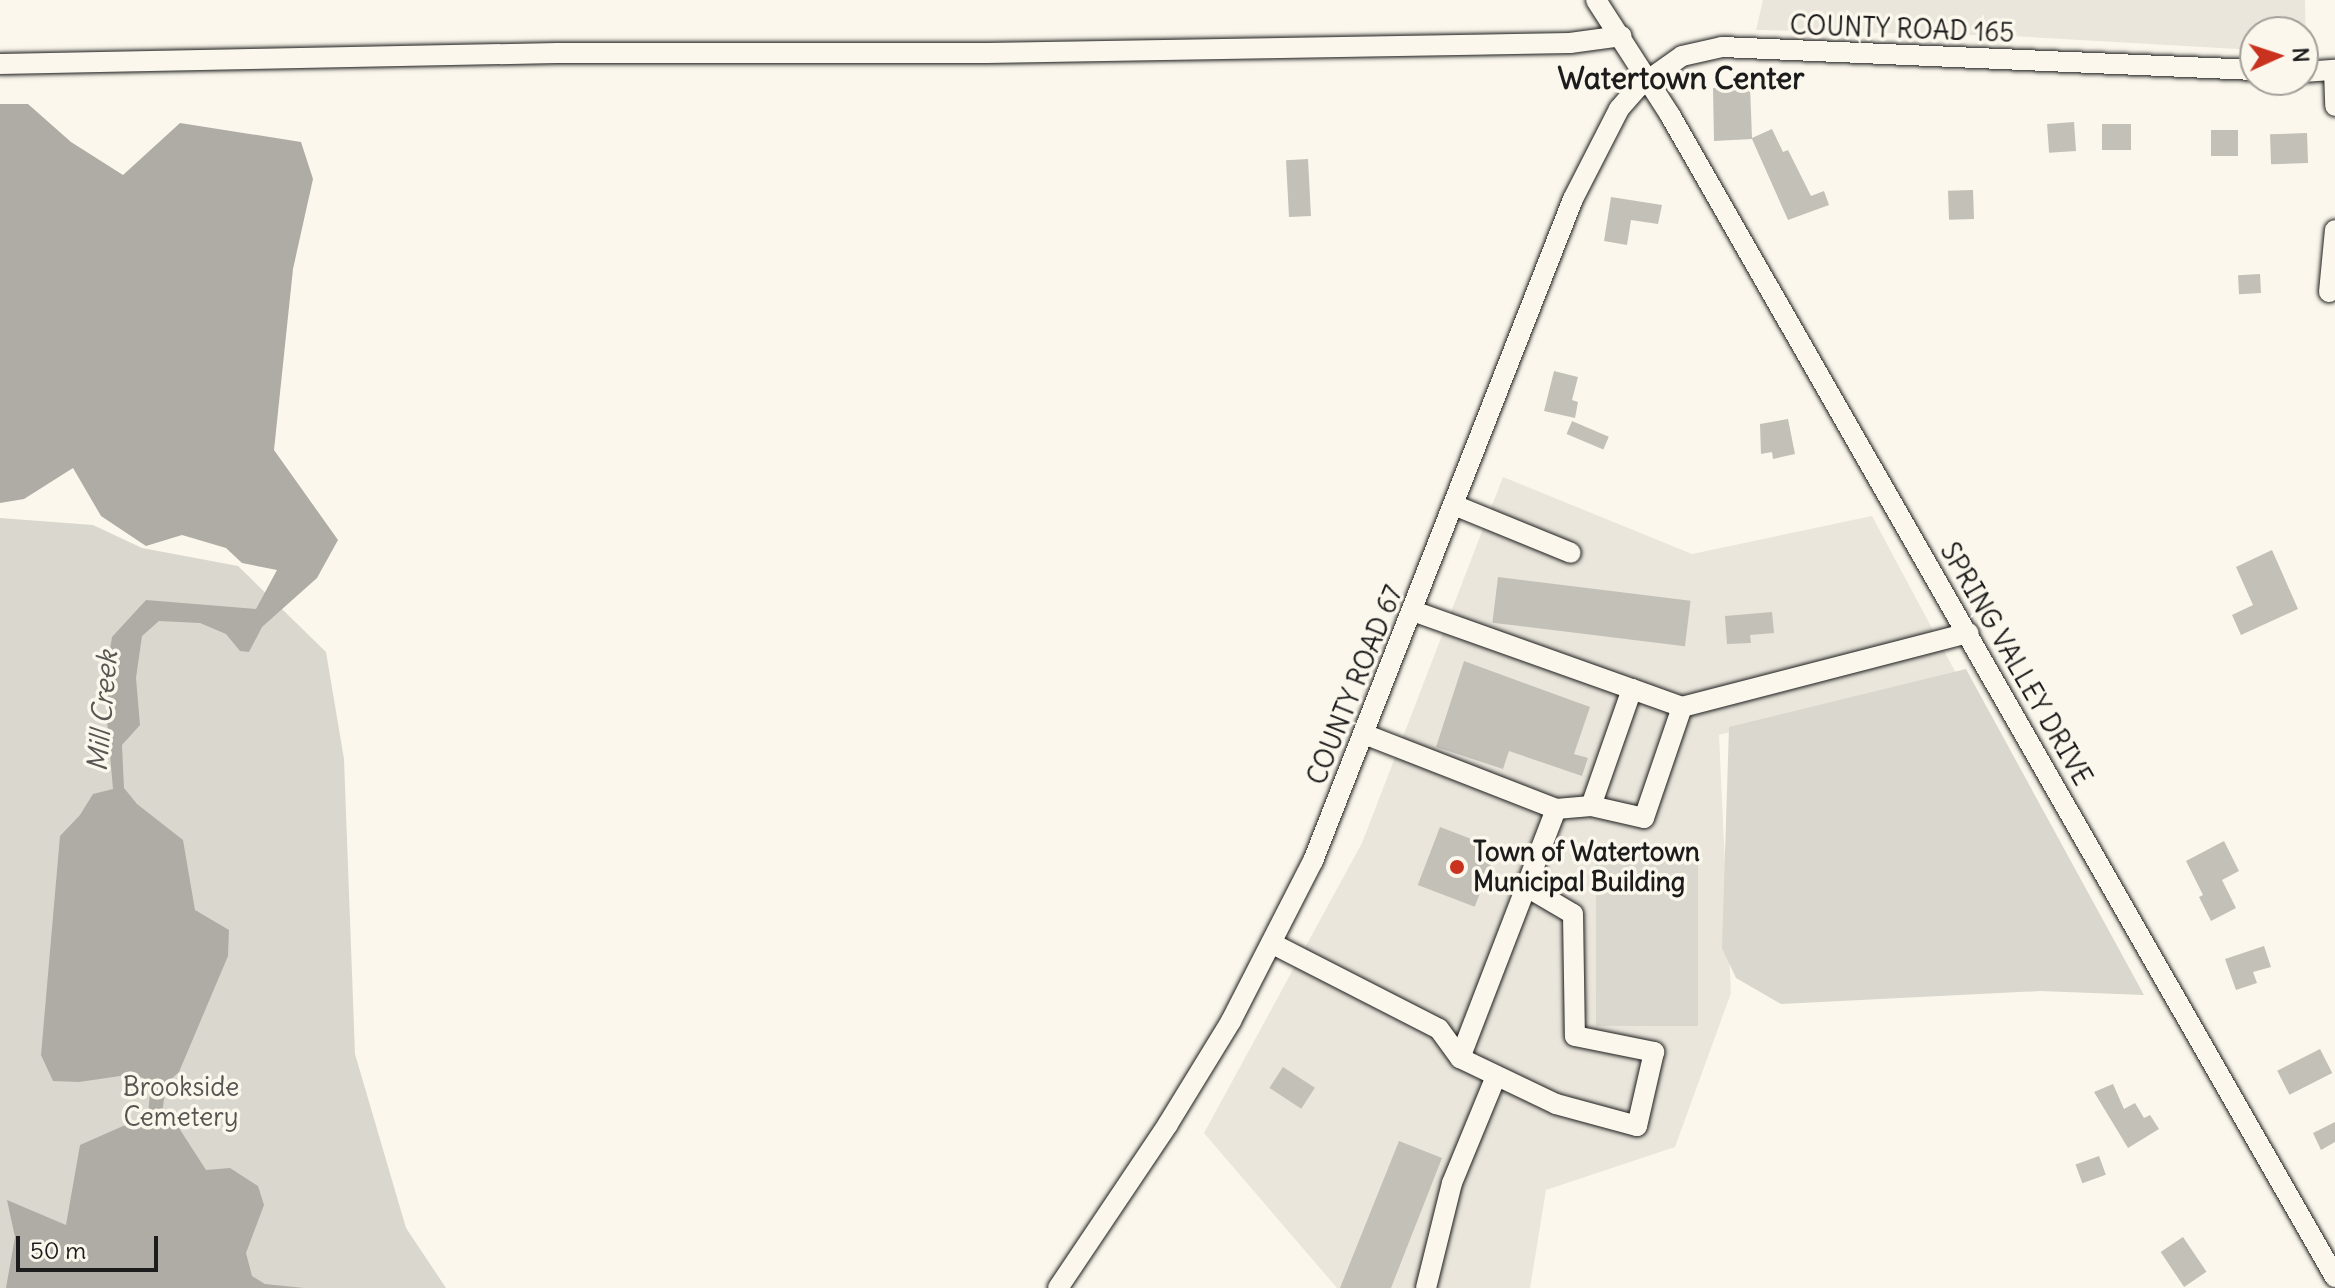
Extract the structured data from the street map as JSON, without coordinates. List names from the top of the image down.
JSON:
{
  "streets": {
    "street": ["COUNTY ROAD 165", "SPRING VALLEY DRIVE", "COUNTY ROAD 67"]
  },
  "crossings": [
    ["COUNTY ROAD 165", "SPRING VALLEY DRIVE"],
    ["COUNTY ROAD 165", "COUNTY ROAD 67"],
    ["SPRING VALLEY DRIVE", "COUNTY ROAD 67"]
  ],
  "districts": ["Watertown Center"],
  "water": ["Mill Creek"],
  "parks": ["Brookside Cemetery"],
  "places": ["Town of Watertown Municipal Building"],
  "scale_bar": "50 m",
  "north": "right"
}
